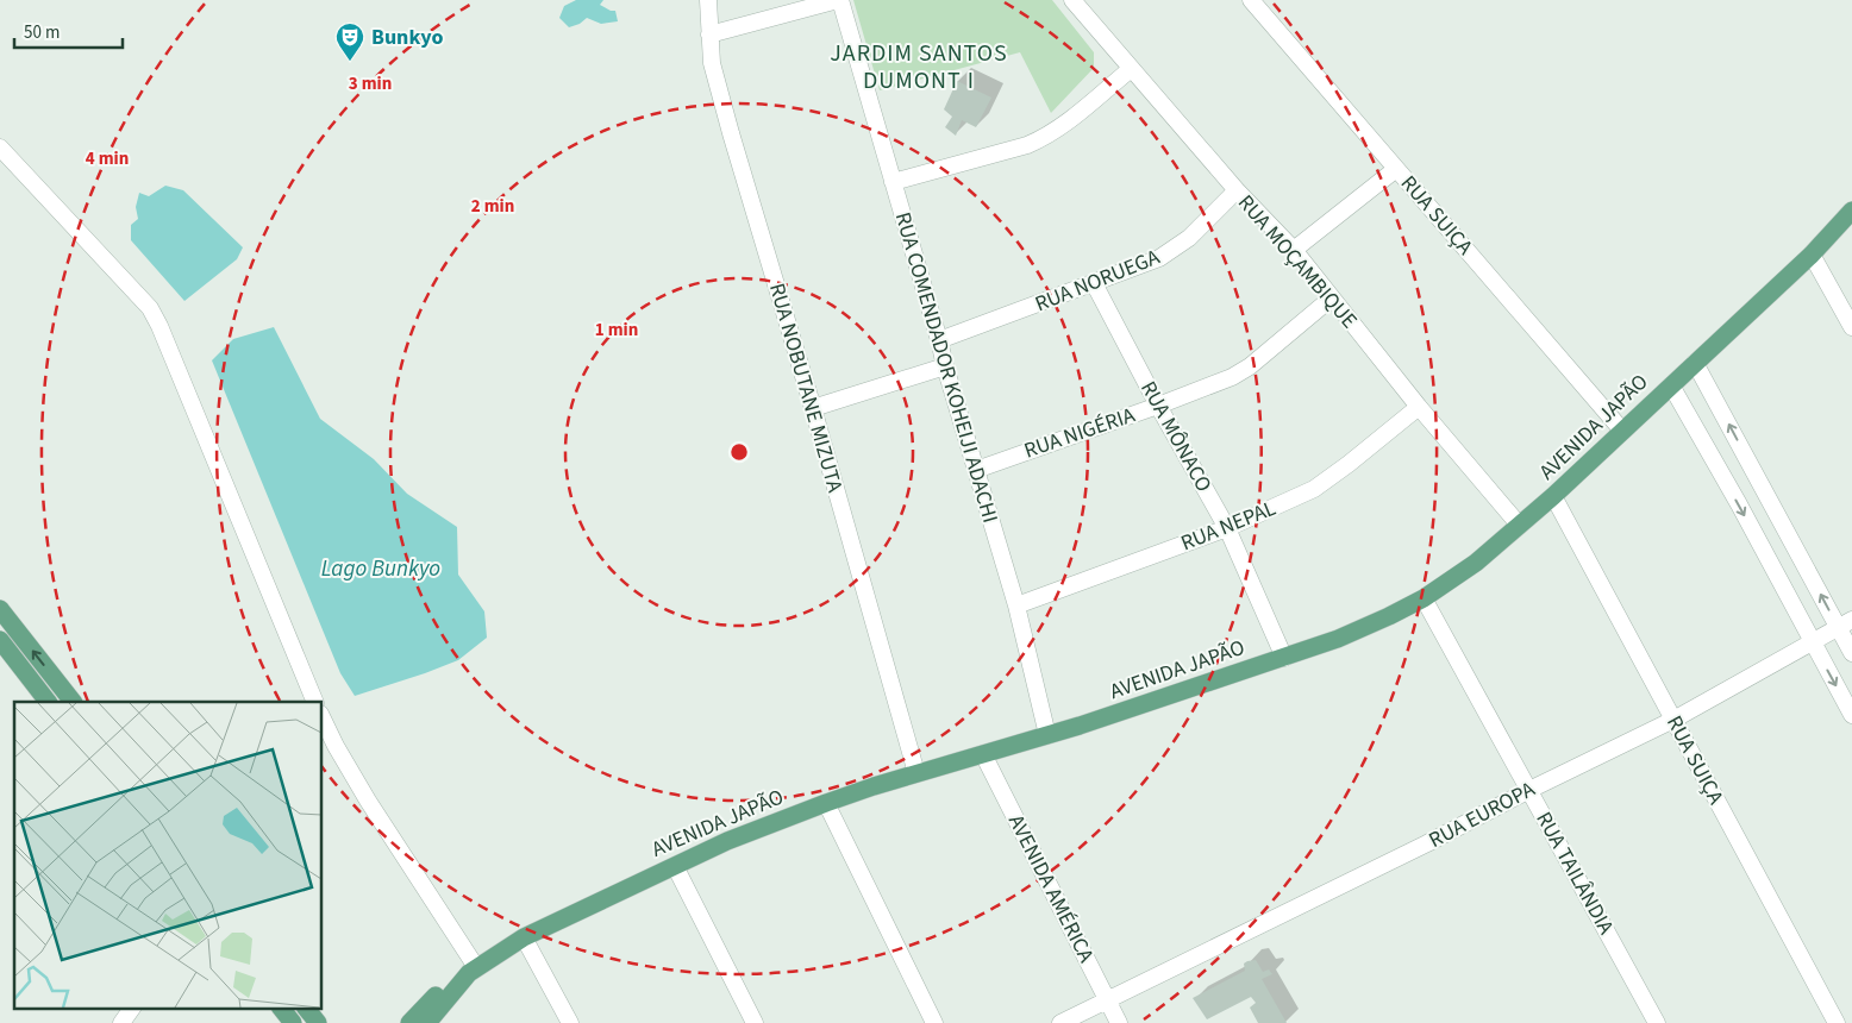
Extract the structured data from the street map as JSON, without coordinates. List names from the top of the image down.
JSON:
{
  "streets": {
    "main road": ["AVENIDA JAPÃO"],
    "street": [
      "RUA SUIÇA",
      "RUA MOÇAMBIQUE",
      "RUA NORUEGA",
      "RUA COMENDADOR KOHEIJI ADACHI",
      "RUA NOBUTANE MIZUTA",
      "RUA NIGÉRIA",
      "RUA MÔNACO",
      "RUA NEPAL",
      "RUA EUROPA",
      "RUA TAILÂNDIA",
      "AVENIDA AMÉRICA"
    ]
  },
  "crossings": [
    ["RUA SUIÇA", "AVENIDA JAPÃO"],
    ["RUA SUIÇA", "RUA EUROPA"],
    ["RUA MOÇAMBIQUE", "RUA NORUEGA"],
    ["RUA MOÇAMBIQUE", "AVENIDA JAPÃO"],
    ["RUA MOÇAMBIQUE", "RUA NIGÉRIA"],
    ["RUA MOÇAMBIQUE", "RUA NEPAL"],
    ["RUA NORUEGA", "RUA COMENDADOR KOHEIJI ADACHI"],
    ["RUA NORUEGA", "RUA MÔNACO"],
    ["RUA COMENDADOR KOHEIJI ADACHI", "AVENIDA JAPÃO"],
    ["RUA COMENDADOR KOHEIJI ADACHI", "RUA NIGÉRIA"],
    ["RUA COMENDADOR KOHEIJI ADACHI", "RUA NEPAL"],
    ["RUA NOBUTANE MIZUTA", "AVENIDA JAPÃO"],
    ["AVENIDA JAPÃO", "RUA MÔNACO"],
    ["AVENIDA JAPÃO", "RUA TAILÂNDIA"],
    ["AVENIDA JAPÃO", "AVENIDA AMÉRICA"],
    ["RUA NIGÉRIA", "RUA MÔNACO"],
    ["RUA MÔNACO", "RUA NEPAL"],
    ["RUA EUROPA", "RUA TAILÂNDIA"],
    ["RUA EUROPA", "AVENIDA AMÉRICA"]
  ],
  "districts": ["JARDIM SANTOS DUMONT I"],
  "water": ["Lago Bunkyo"],
  "places": {
    "theatre": ["Bunkyo"]
  },
  "scale_bar": "50 m",
  "rings": [
    "3 min",
    "4 min",
    "2 min",
    "1 min"
  ]
}
